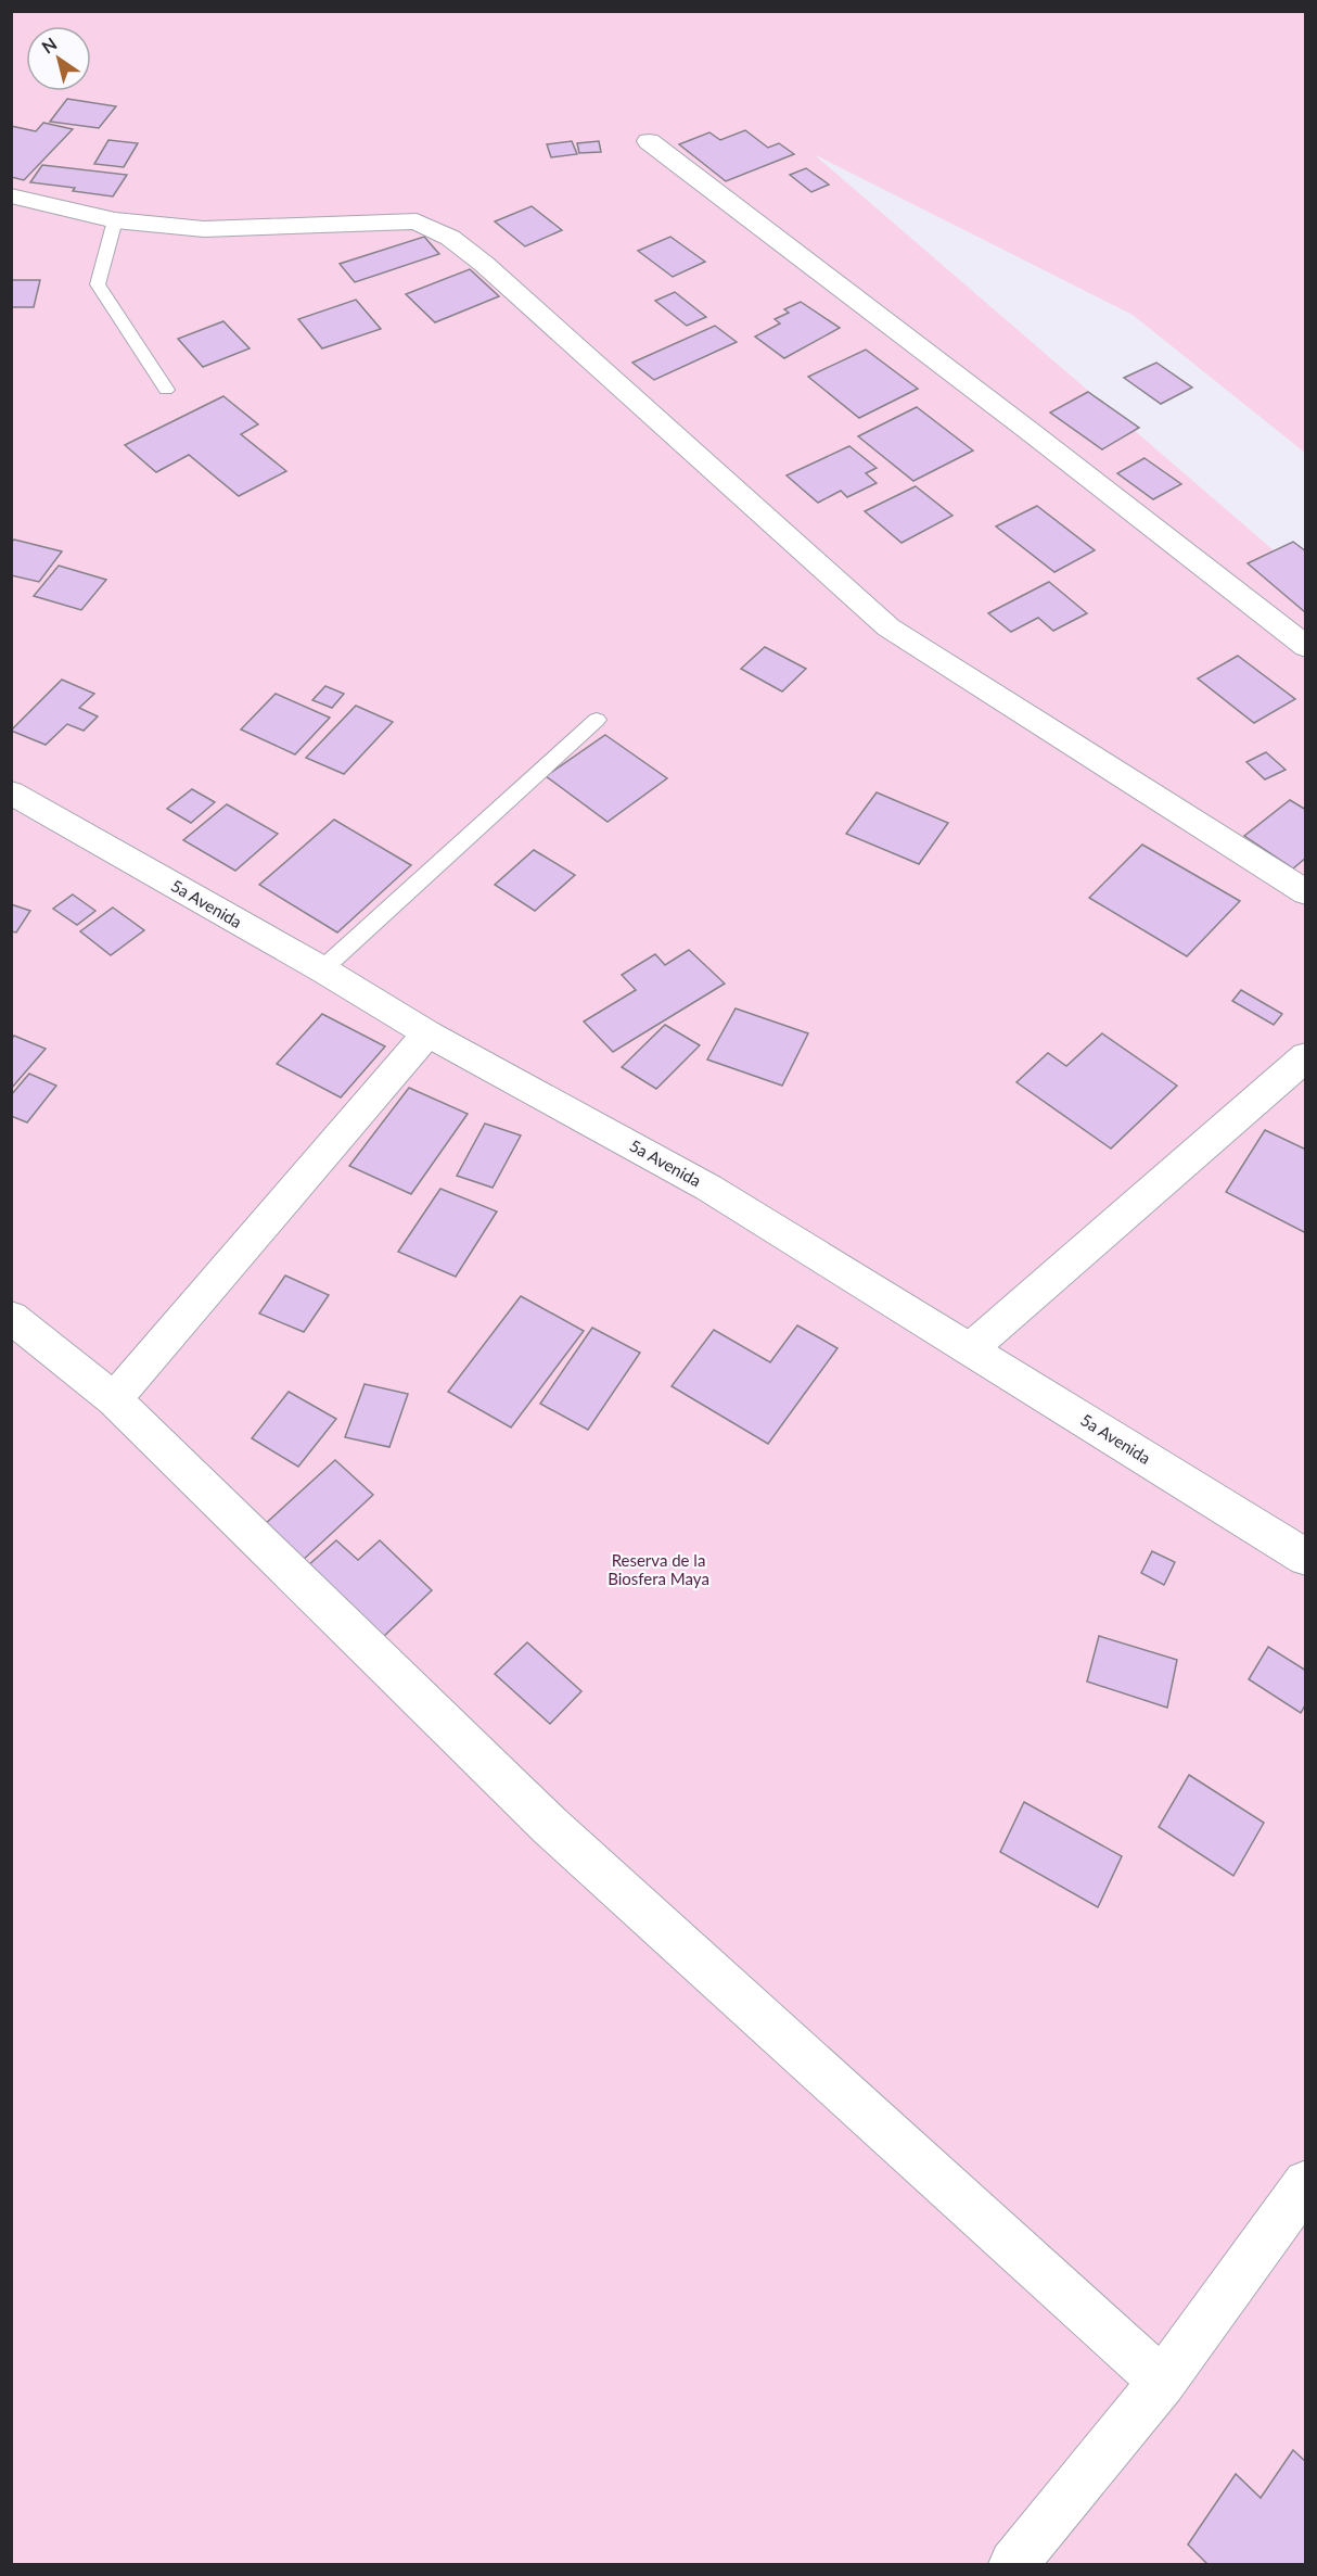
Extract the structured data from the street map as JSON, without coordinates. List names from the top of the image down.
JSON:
{
  "streets": {
    "street": ["5a Avenida"]
  },
  "parks": ["Reserva de la Biosfera Maya"],
  "north": "top left"
}
